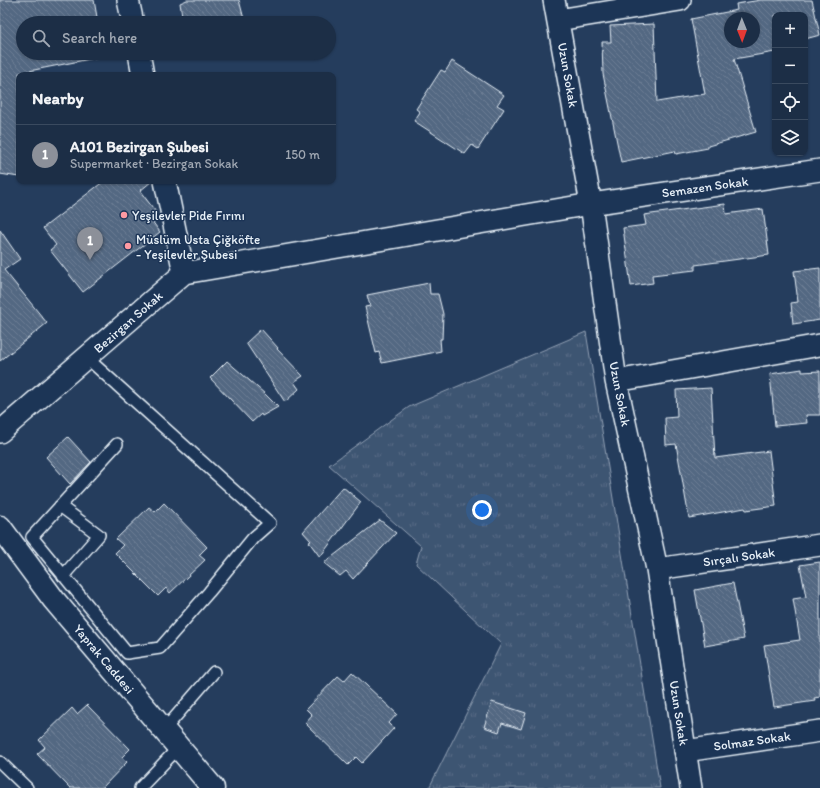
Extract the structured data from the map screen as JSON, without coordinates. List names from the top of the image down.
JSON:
{
  "streets": {
    "street": [
      "Uzun Sokak",
      "Semazen Sokak",
      "Bezirgan Sokak",
      "Sırçalı Sokak",
      "Yaprak Caddesi",
      "Solmaz Sokak"
    ]
  },
  "crossings": [
    ["Uzun Sokak", "Semazen Sokak"],
    ["Uzun Sokak", "Sırçalı Sokak"],
    ["Uzun Sokak", "Solmaz Sokak"],
    ["Semazen Sokak", "Bezirgan Sokak"]
  ],
  "places": ["Yeşilevler Pide Fırını", "Müslüm Usta Çiğköfte - Yeşilevler Şubesi"],
  "north": "bottom",
  "page": {
    "map_buttons": ["+", "−"],
    "search": "Search here",
    "heading": "Nearby",
    "list": [
      {
        "mark": "1",
        "name": "A101 Bezirgan Şubesi",
        "note": "Supermarket · Bezirgan Sokak",
        "value": "150 m"
      }
    ],
    "pins": "1"
  }
}
